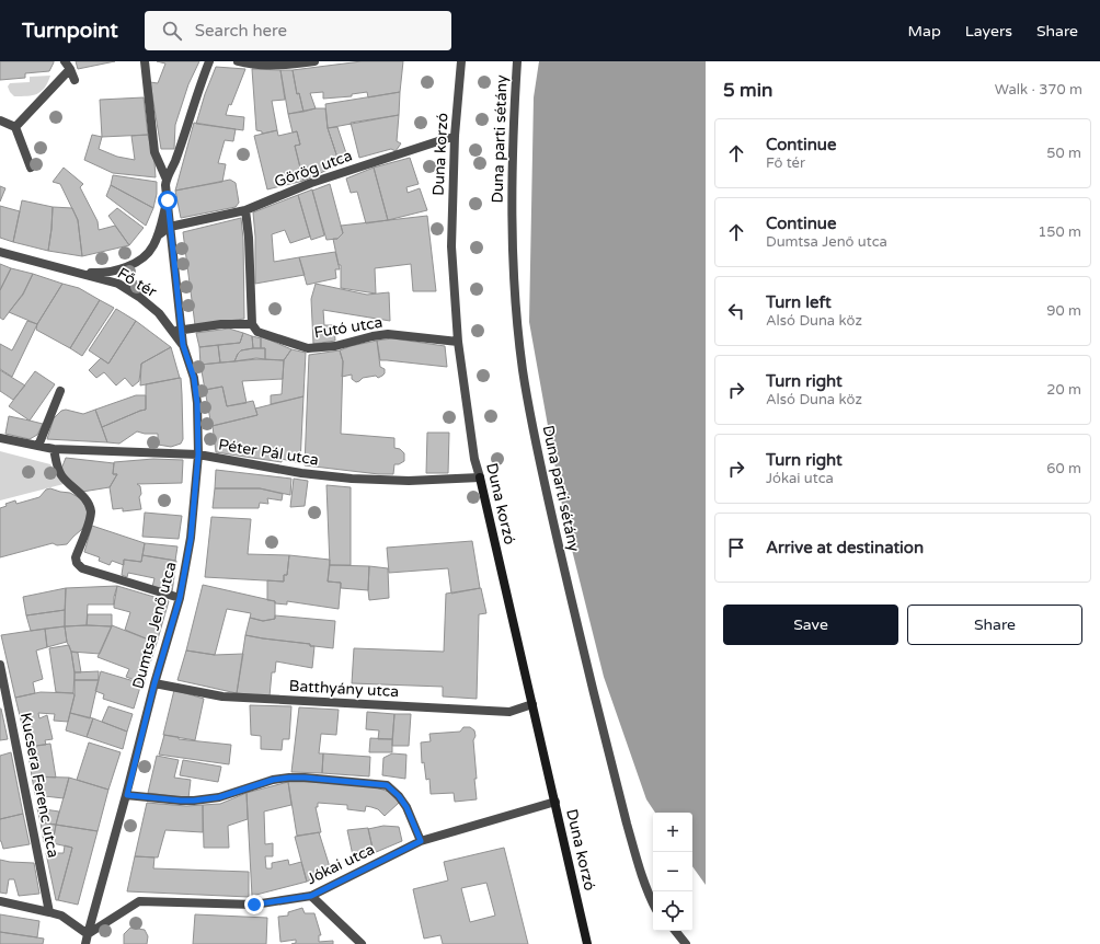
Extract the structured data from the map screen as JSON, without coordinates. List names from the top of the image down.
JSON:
{
  "streets": {
    "street": [
      "Duna parti sétány",
      "Duna korzó",
      "Görög utca",
      "Fő tér",
      "Futó utca",
      "Péter Pál utca",
      "Dumtsa Jenő utca",
      "Batthyány utca",
      "Kucsera Ferenc utca",
      "Jókai utca"
    ]
  },
  "crossings": [
    ["Duna korzó", "Görög utca"],
    ["Duna korzó", "Futó utca"],
    ["Duna korzó", "Péter Pál utca"],
    ["Duna korzó", "Batthyány utca"],
    ["Duna korzó", "Jókai utca"],
    ["Görög utca", "Fő tér"],
    ["Fő tér", "Dumtsa Jenő utca"],
    ["Péter Pál utca", "Dumtsa Jenő utca"],
    ["Dumtsa Jenő utca", "Batthyány utca"],
    ["Dumtsa Jenő utca", "Jókai utca"]
  ],
  "page": {
    "header": "Turnpoint",
    "search": "Search here",
    "nav": ["Map", "Layers", "Share"],
    "heading": ["5 min", "Walk · 370 m"],
    "list": [
      ["Continue", "Fő tér", "50 m"],
      ["Continue", "Dumtsa Jenő utca", "150 m"],
      ["Turn left", "Alsó Duna köz", "90 m"],
      ["Turn right", "Alsó Duna köz", "20 m"],
      ["Turn right", "Jókai utca", "60 m"],
      "Arrive at destination"
    ],
    "buttons": ["Save", "Share"],
    "map_buttons": ["+", "−"]
  }
}
